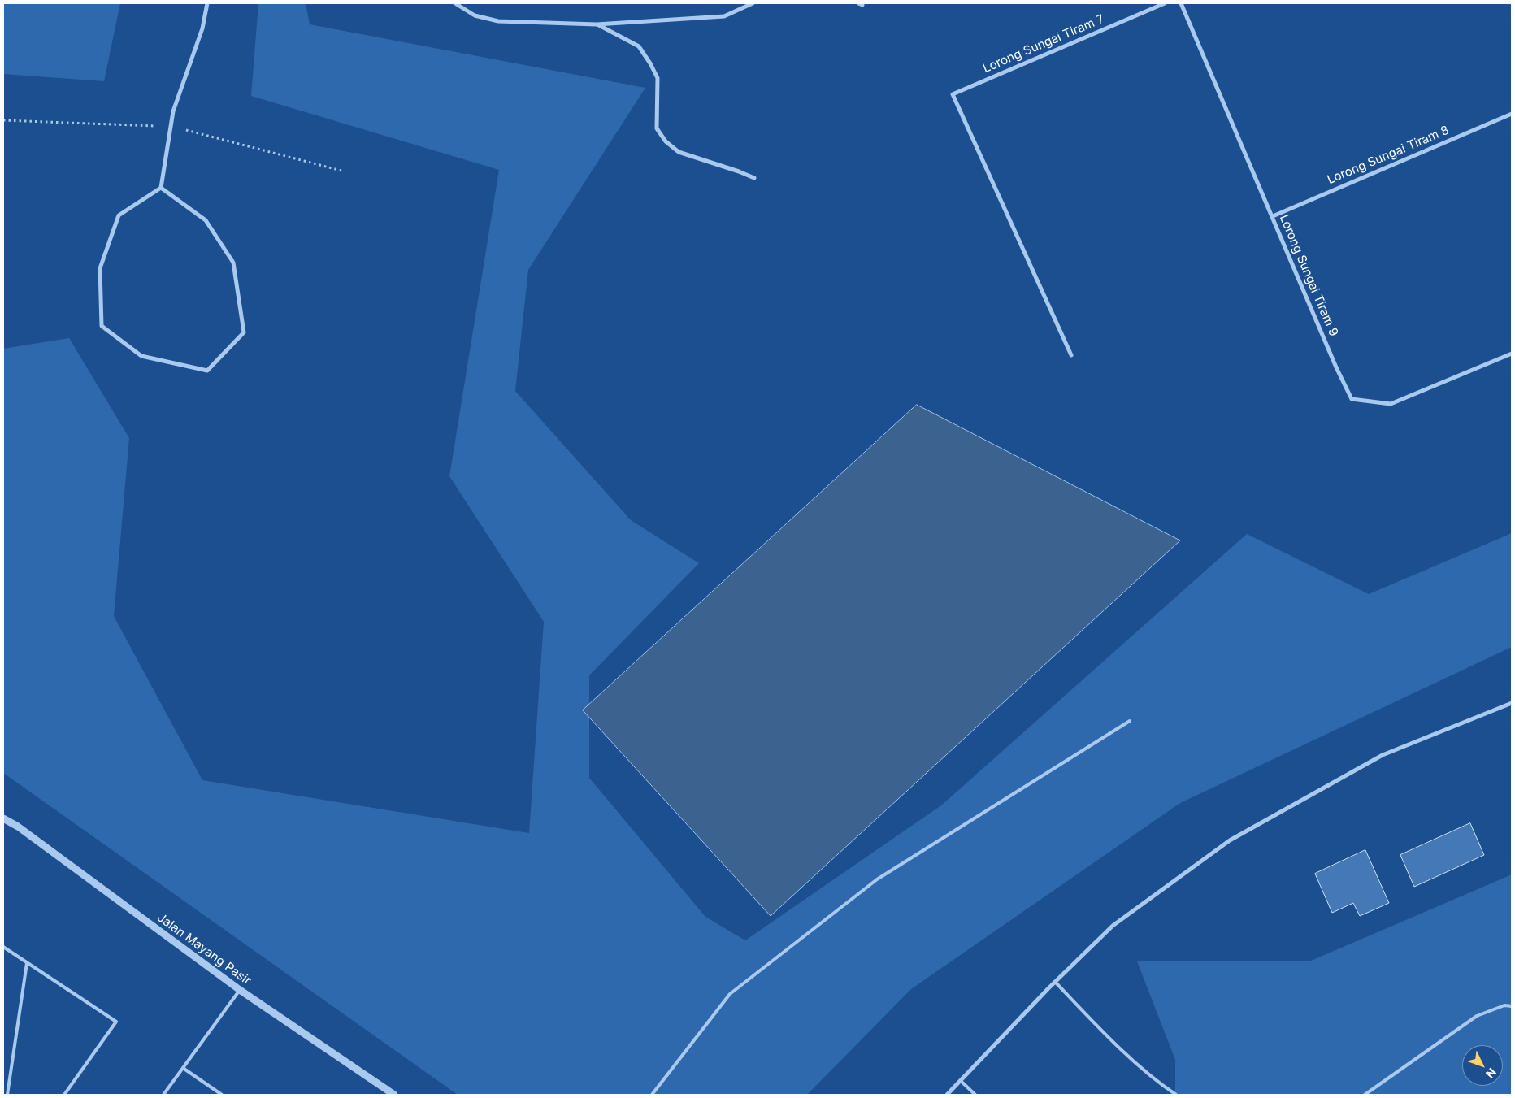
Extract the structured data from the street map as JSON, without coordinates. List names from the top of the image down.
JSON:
{
  "streets": {
    "street": [
      "Lorong Sungai Tiram 7",
      "Lorong Sungai Tiram 8",
      "Lorong Sungai Tiram 9",
      "Jalan Mayang Pasir"
    ]
  },
  "crossings": [
    ["Lorong Sungai Tiram 8", "Lorong Sungai Tiram 9"]
  ],
  "north": "bottom right"
}
